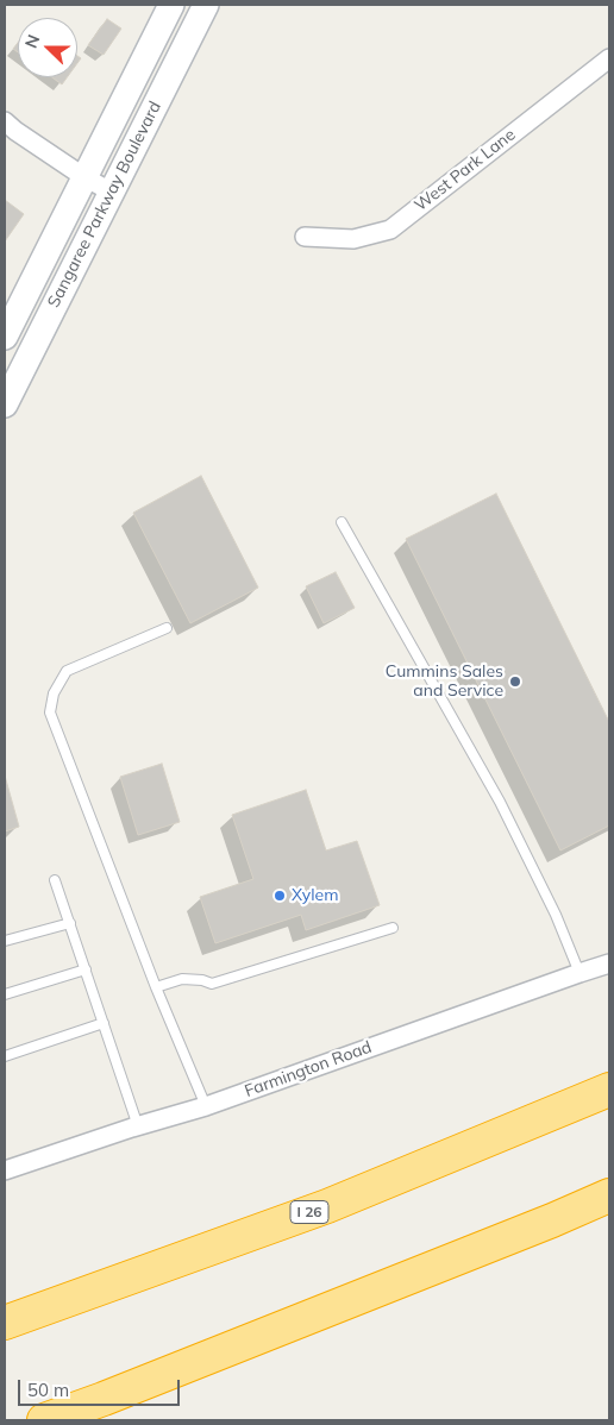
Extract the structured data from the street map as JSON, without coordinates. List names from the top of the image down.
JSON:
{
  "streets": {
    "highway": ["I 26"],
    "main road": ["Sangaree Parkway Boulevard"],
    "street": ["West Park Lane", "Farmington Road"]
  },
  "places": ["Cummins Sales and Service", "Xylem"],
  "scale_bar": "50 m",
  "north": "left"
}
